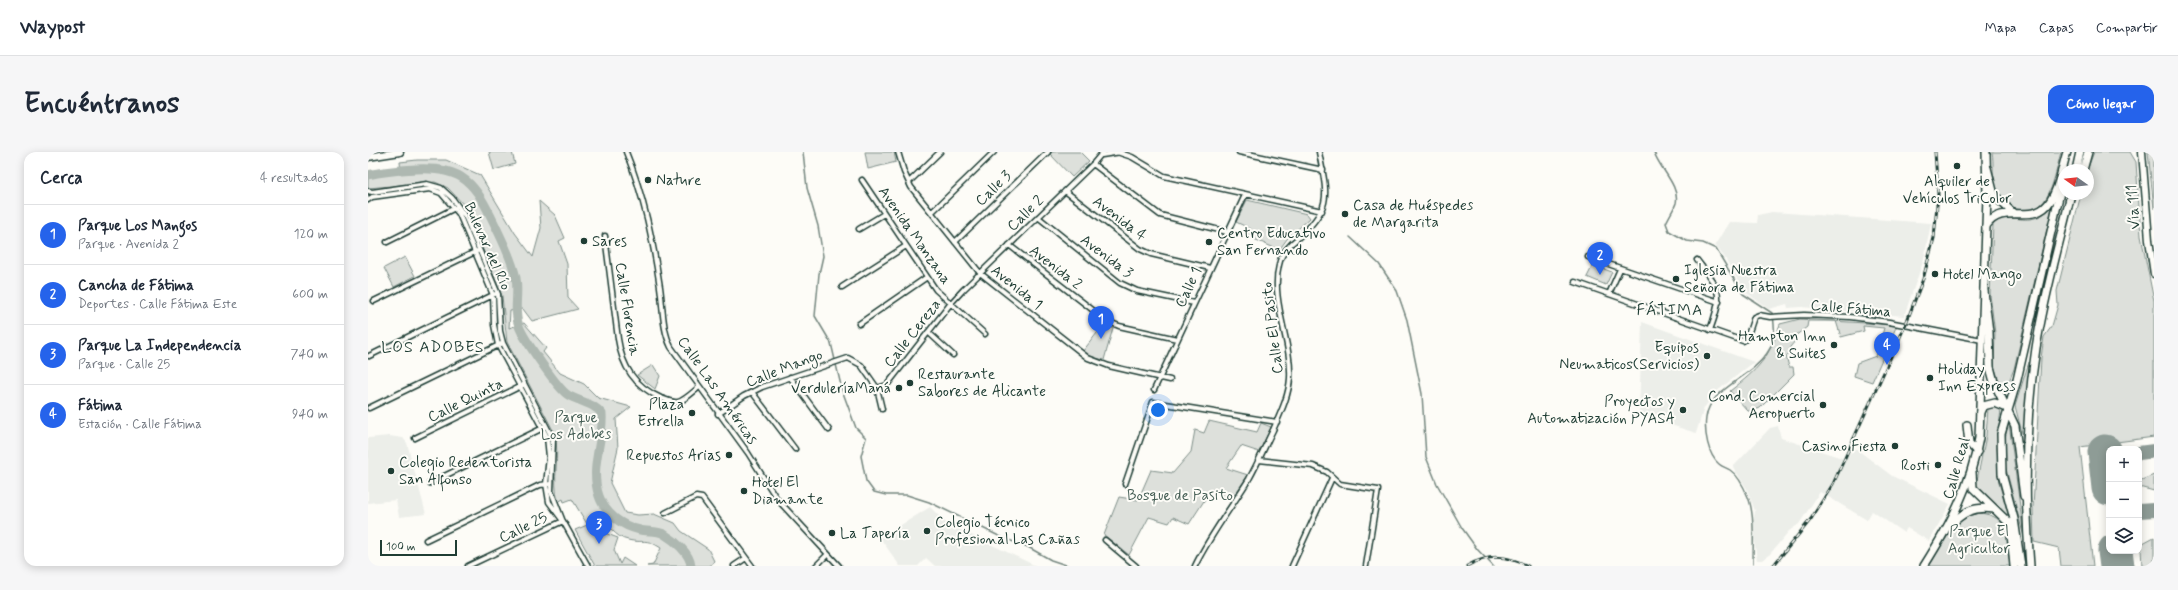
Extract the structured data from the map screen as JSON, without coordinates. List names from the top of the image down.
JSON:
{
  "streets": {
    "main road": ["Vía 111", "Calle Real"],
    "street": [
      "Calle 3",
      "Calle 2",
      "Avenida 4",
      "Avenida Manzana",
      "Bulevar del Río",
      "Avenida 3",
      "Avenida 2",
      "Avenida 1",
      "Calle 1",
      "Calle Fátima",
      "Calle Florencia",
      "Calle El Pasito",
      "Calle Cereza",
      "Calle Mango",
      "Calle Las Américas",
      "Calle Quinta",
      "Calle 25"
    ]
  },
  "crossings": [
    ["Calle 3", "Avenida 1"],
    ["Calle 2", "Avenida 4"],
    ["Calle 2", "Avenida 3"],
    ["Calle 2", "Avenida 2"],
    ["Calle 2", "Avenida 1"],
    ["Calle 2", "Calle 1"],
    ["Calle 2", "Calle El Pasito"],
    ["Calle 2", "Calle Cereza"],
    ["Avenida 4", "Calle 1"],
    ["Avenida Manzana", "Calle Cereza"],
    ["Bulevar del Río", "Calle Quinta"],
    ["Bulevar del Río", "Calle 25"],
    ["Avenida 3", "Calle 1"],
    ["Avenida 2", "Calle 1"],
    ["Avenida 1", "Calle 1"],
    ["Calle Fátima", "Calle Real"],
    ["Calle Florencia", "Calle Las Américas"],
    ["Calle Cereza", "Calle Mango"],
    ["Calle Mango", "Calle Las Américas"]
  ],
  "districts": ["FÁTIMA", "LOS ADOBES"],
  "parks": ["Parque Los Adobes", "Bosque de Pasito", "Parque El Agricultor"],
  "places": [
    "Alquiler de Vehículos TriColor",
    "Nature",
    "Casa de Huéspedes de Margarita",
    "Sares",
    "Centro Educativo San Fernando",
    "Hotel Mango",
    "Iglesia Nuestra Señora de Fátima",
    "Hampton Inn & Suites",
    "Equipos Neumaticos(Servicios)",
    "Holiday Inn Express",
    "Restaurante Sabores de Alicante",
    "VerduleríaManá",
    "Cond. Comercial Aeropuerto",
    "Proyectos y Automatización PYASA",
    "Plaza Estrella",
    "Casino Fiesta",
    "Repuestos Arias",
    "Rosti",
    "Colegio Redentorista San Alfonso",
    "Hotel El Diamante",
    "Colegio Técnico Profesional Las Cañas",
    "La Tapería"
  ],
  "scale_bar": "100 m",
  "north": "left",
  "page": {
    "header": "Waypost",
    "nav": ["Mapa", "Capas", "Compartir"],
    "buttons": "Cómo llegar",
    "title": "Encuéntranos",
    "heading": ["Cerca", "4 resultados"],
    "list": [
      {
        "mark": "1",
        "name": "Parque Los Mangos",
        "note": "Parque · Avenida 2",
        "value": "120 m"
      },
      {
        "mark": "2",
        "name": "Cancha de Fátima",
        "note": "Deportes · Calle Fátima Este",
        "value": "600 m"
      },
      {
        "mark": "3",
        "name": "Parque La Independencia",
        "note": "Parque · Calle 25",
        "value": "740 m"
      },
      {
        "mark": "4",
        "name": "Fátima",
        "note": "Estación · Calle Fátima",
        "value": "940 m"
      }
    ],
    "pins": [
      "2",
      "1",
      "4",
      "3"
    ],
    "map_buttons": ["+", "−"],
    "scale": "100 m"
  }
}
